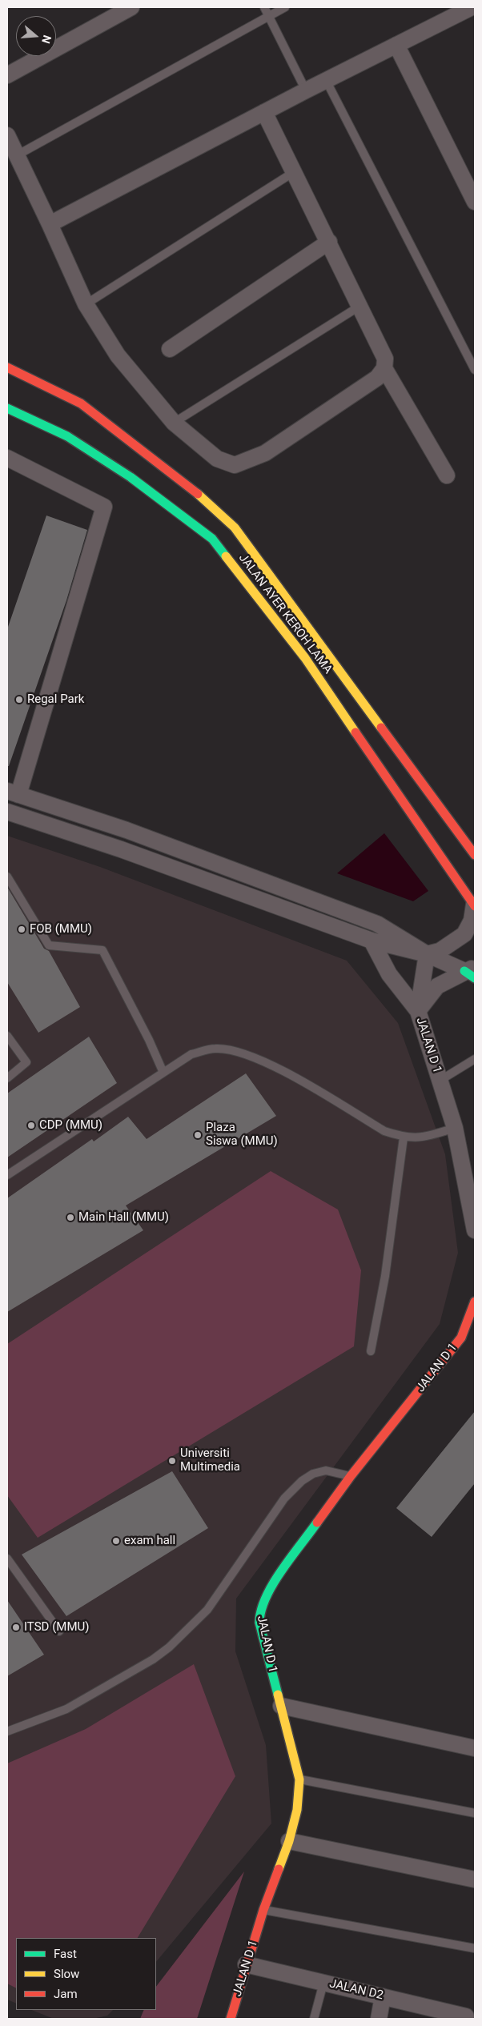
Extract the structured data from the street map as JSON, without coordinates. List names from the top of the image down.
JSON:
{
  "streets": {
    "main road": ["JALAN AYER KEROH LAMA", "JALAN D 1"],
    "street": ["JALAN D2"]
  },
  "crossings": [
    ["JALAN D 1", "JALAN D2"]
  ],
  "places": [
    "Regal Park",
    "FOB (MMU)",
    "CDP (MMU)",
    "Plaza Siswa (MMU)",
    "Main Hall (MMU)",
    "Universiti Multimedia",
    "exam hall",
    "ITSD (MMU)"
  ],
  "legend": ["Fast", "Slow", "Jam"],
  "north": "right"
}
